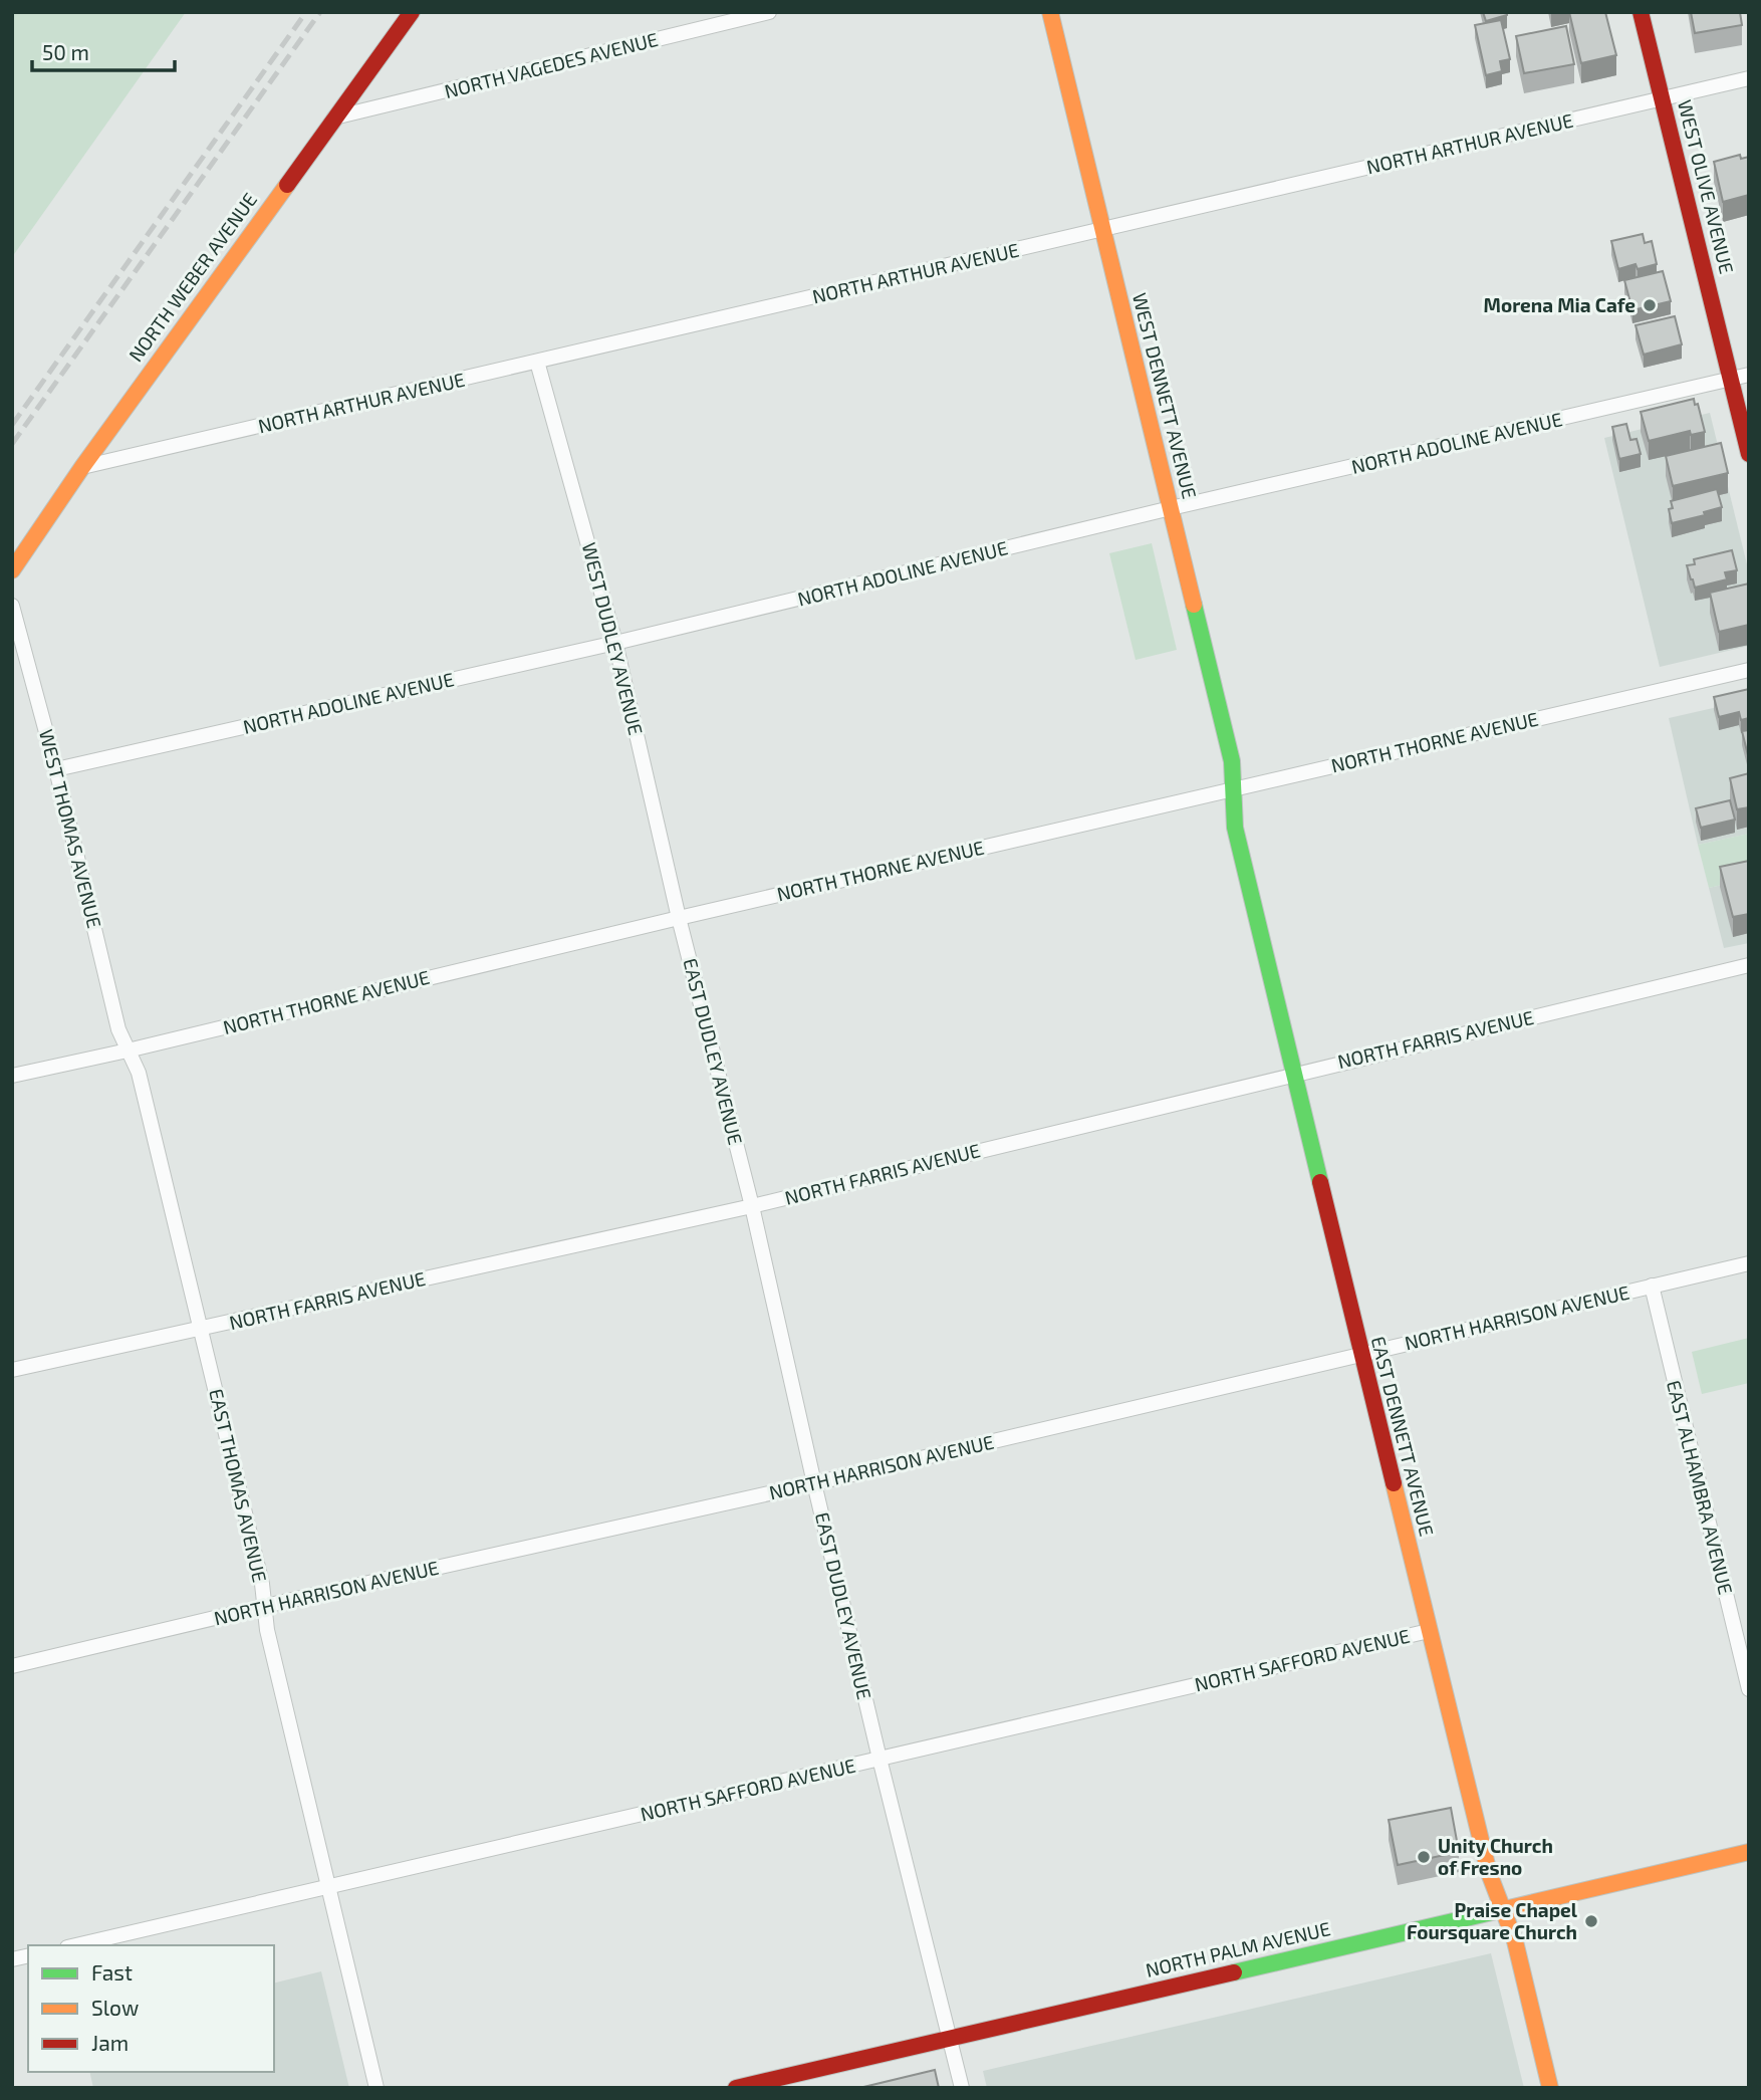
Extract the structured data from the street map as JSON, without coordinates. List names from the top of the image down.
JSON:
{
  "streets": {
    "street": [
      "NORTH VAGEDES AVENUE",
      "NORTH ARTHUR AVENUE",
      "WEST OLIVE AVENUE",
      "NORTH WEBER AVENUE",
      "WEST DENNETT AVENUE",
      "NORTH ADOLINE AVENUE",
      "WEST DUDLEY AVENUE",
      "NORTH THORNE AVENUE",
      "WEST THOMAS AVENUE",
      "NORTH FARRIS AVENUE",
      "EAST DUDLEY AVENUE",
      "NORTH HARRISON AVENUE",
      "EAST DENNETT AVENUE",
      "EAST THOMAS AVENUE",
      "EAST ALHAMBRA AVENUE",
      "NORTH SAFFORD AVENUE",
      "NORTH PALM AVENUE"
    ]
  },
  "crossings": [
    ["NORTH VAGEDES AVENUE", "NORTH WEBER AVENUE"],
    ["NORTH ARTHUR AVENUE", "WEST OLIVE AVENUE"],
    ["NORTH ARTHUR AVENUE", "NORTH WEBER AVENUE"],
    ["NORTH ARTHUR AVENUE", "WEST DENNETT AVENUE"],
    ["NORTH ARTHUR AVENUE", "WEST DUDLEY AVENUE"],
    ["WEST OLIVE AVENUE", "NORTH ADOLINE AVENUE"],
    ["WEST DENNETT AVENUE", "NORTH ADOLINE AVENUE"],
    ["WEST DENNETT AVENUE", "NORTH THORNE AVENUE"],
    ["WEST DENNETT AVENUE", "EAST DENNETT AVENUE"],
    ["NORTH ADOLINE AVENUE", "WEST DUDLEY AVENUE"],
    ["NORTH ADOLINE AVENUE", "WEST THOMAS AVENUE"],
    ["WEST DUDLEY AVENUE", "NORTH THORNE AVENUE"],
    ["WEST DUDLEY AVENUE", "EAST DUDLEY AVENUE"],
    ["NORTH THORNE AVENUE", "WEST THOMAS AVENUE"],
    ["NORTH THORNE AVENUE", "EAST DUDLEY AVENUE"],
    ["NORTH THORNE AVENUE", "EAST DENNETT AVENUE"],
    ["NORTH THORNE AVENUE", "EAST THOMAS AVENUE"],
    ["WEST THOMAS AVENUE", "EAST THOMAS AVENUE"],
    ["NORTH FARRIS AVENUE", "EAST DUDLEY AVENUE"],
    ["NORTH FARRIS AVENUE", "EAST DENNETT AVENUE"],
    ["NORTH FARRIS AVENUE", "EAST THOMAS AVENUE"],
    ["EAST DUDLEY AVENUE", "NORTH HARRISON AVENUE"],
    ["EAST DUDLEY AVENUE", "NORTH SAFFORD AVENUE"],
    ["EAST DUDLEY AVENUE", "NORTH PALM AVENUE"],
    ["NORTH HARRISON AVENUE", "EAST DENNETT AVENUE"],
    ["NORTH HARRISON AVENUE", "EAST THOMAS AVENUE"],
    ["NORTH HARRISON AVENUE", "EAST ALHAMBRA AVENUE"],
    ["EAST DENNETT AVENUE", "NORTH SAFFORD AVENUE"],
    ["EAST DENNETT AVENUE", "NORTH PALM AVENUE"],
    ["EAST THOMAS AVENUE", "NORTH SAFFORD AVENUE"]
  ],
  "places": ["Morena Mia Cafe", "Unity Church of Fresno", "Praise Chapel Foursquare Church"],
  "legend": ["Fast", "Slow", "Jam"],
  "scale_bar": "50 m"
}
